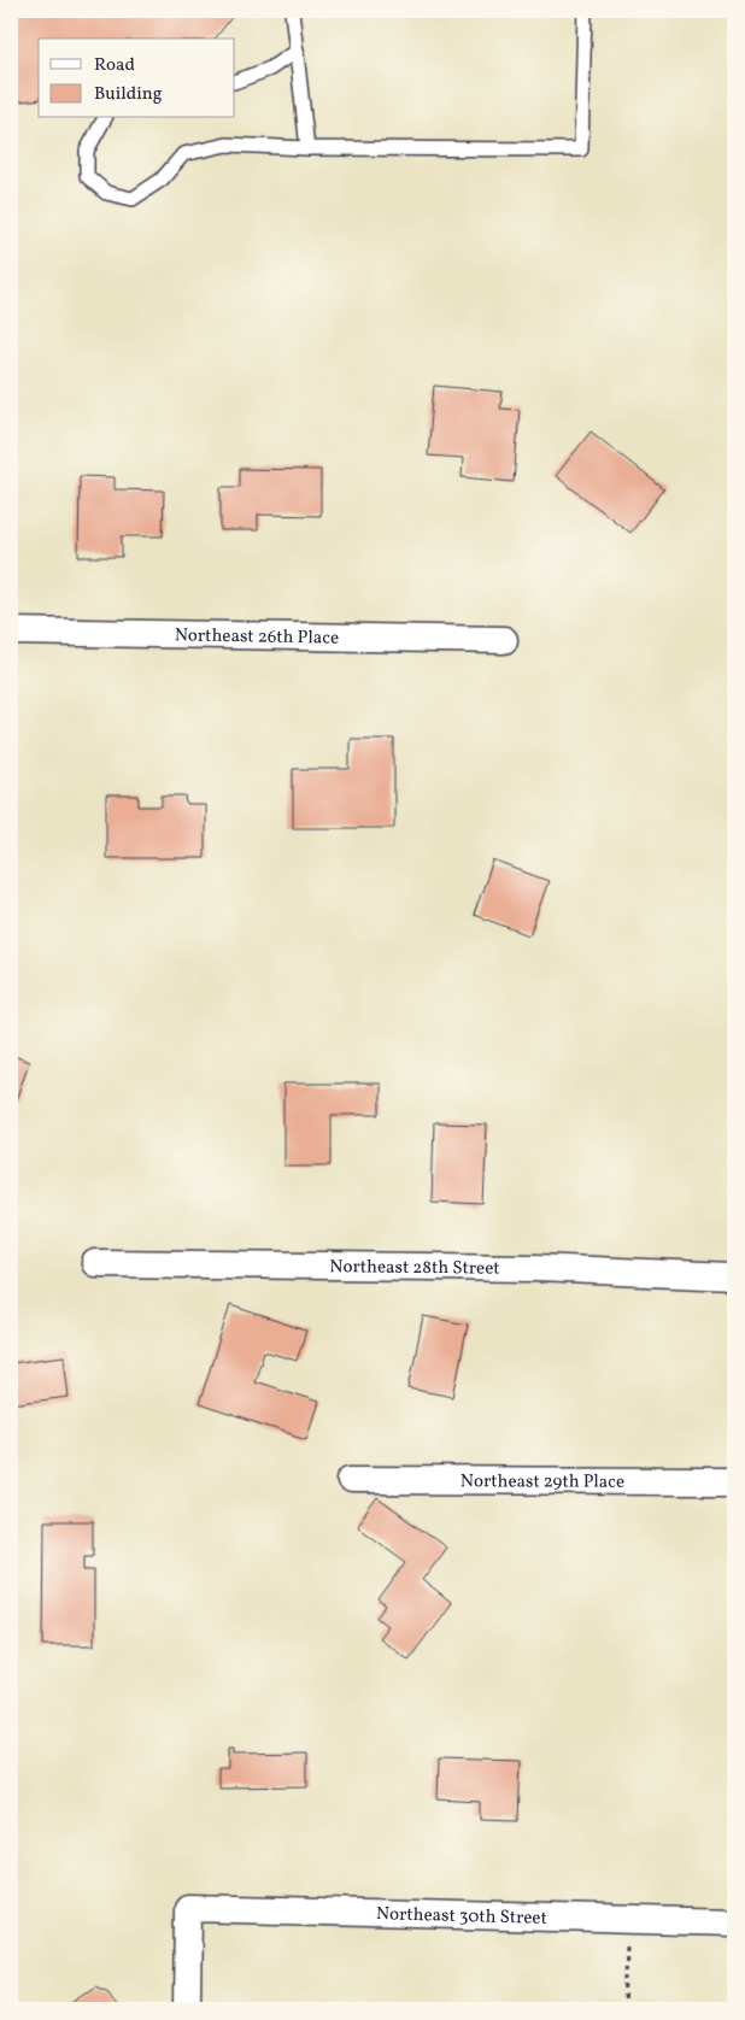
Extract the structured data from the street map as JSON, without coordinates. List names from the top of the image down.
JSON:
{
  "streets": {
    "street": [
      "Northeast 26th Place",
      "Northeast 28th Street",
      "Northeast 29th Place",
      "Northeast 30th Street"
    ]
  },
  "legend": ["Road", "Building"]
}
